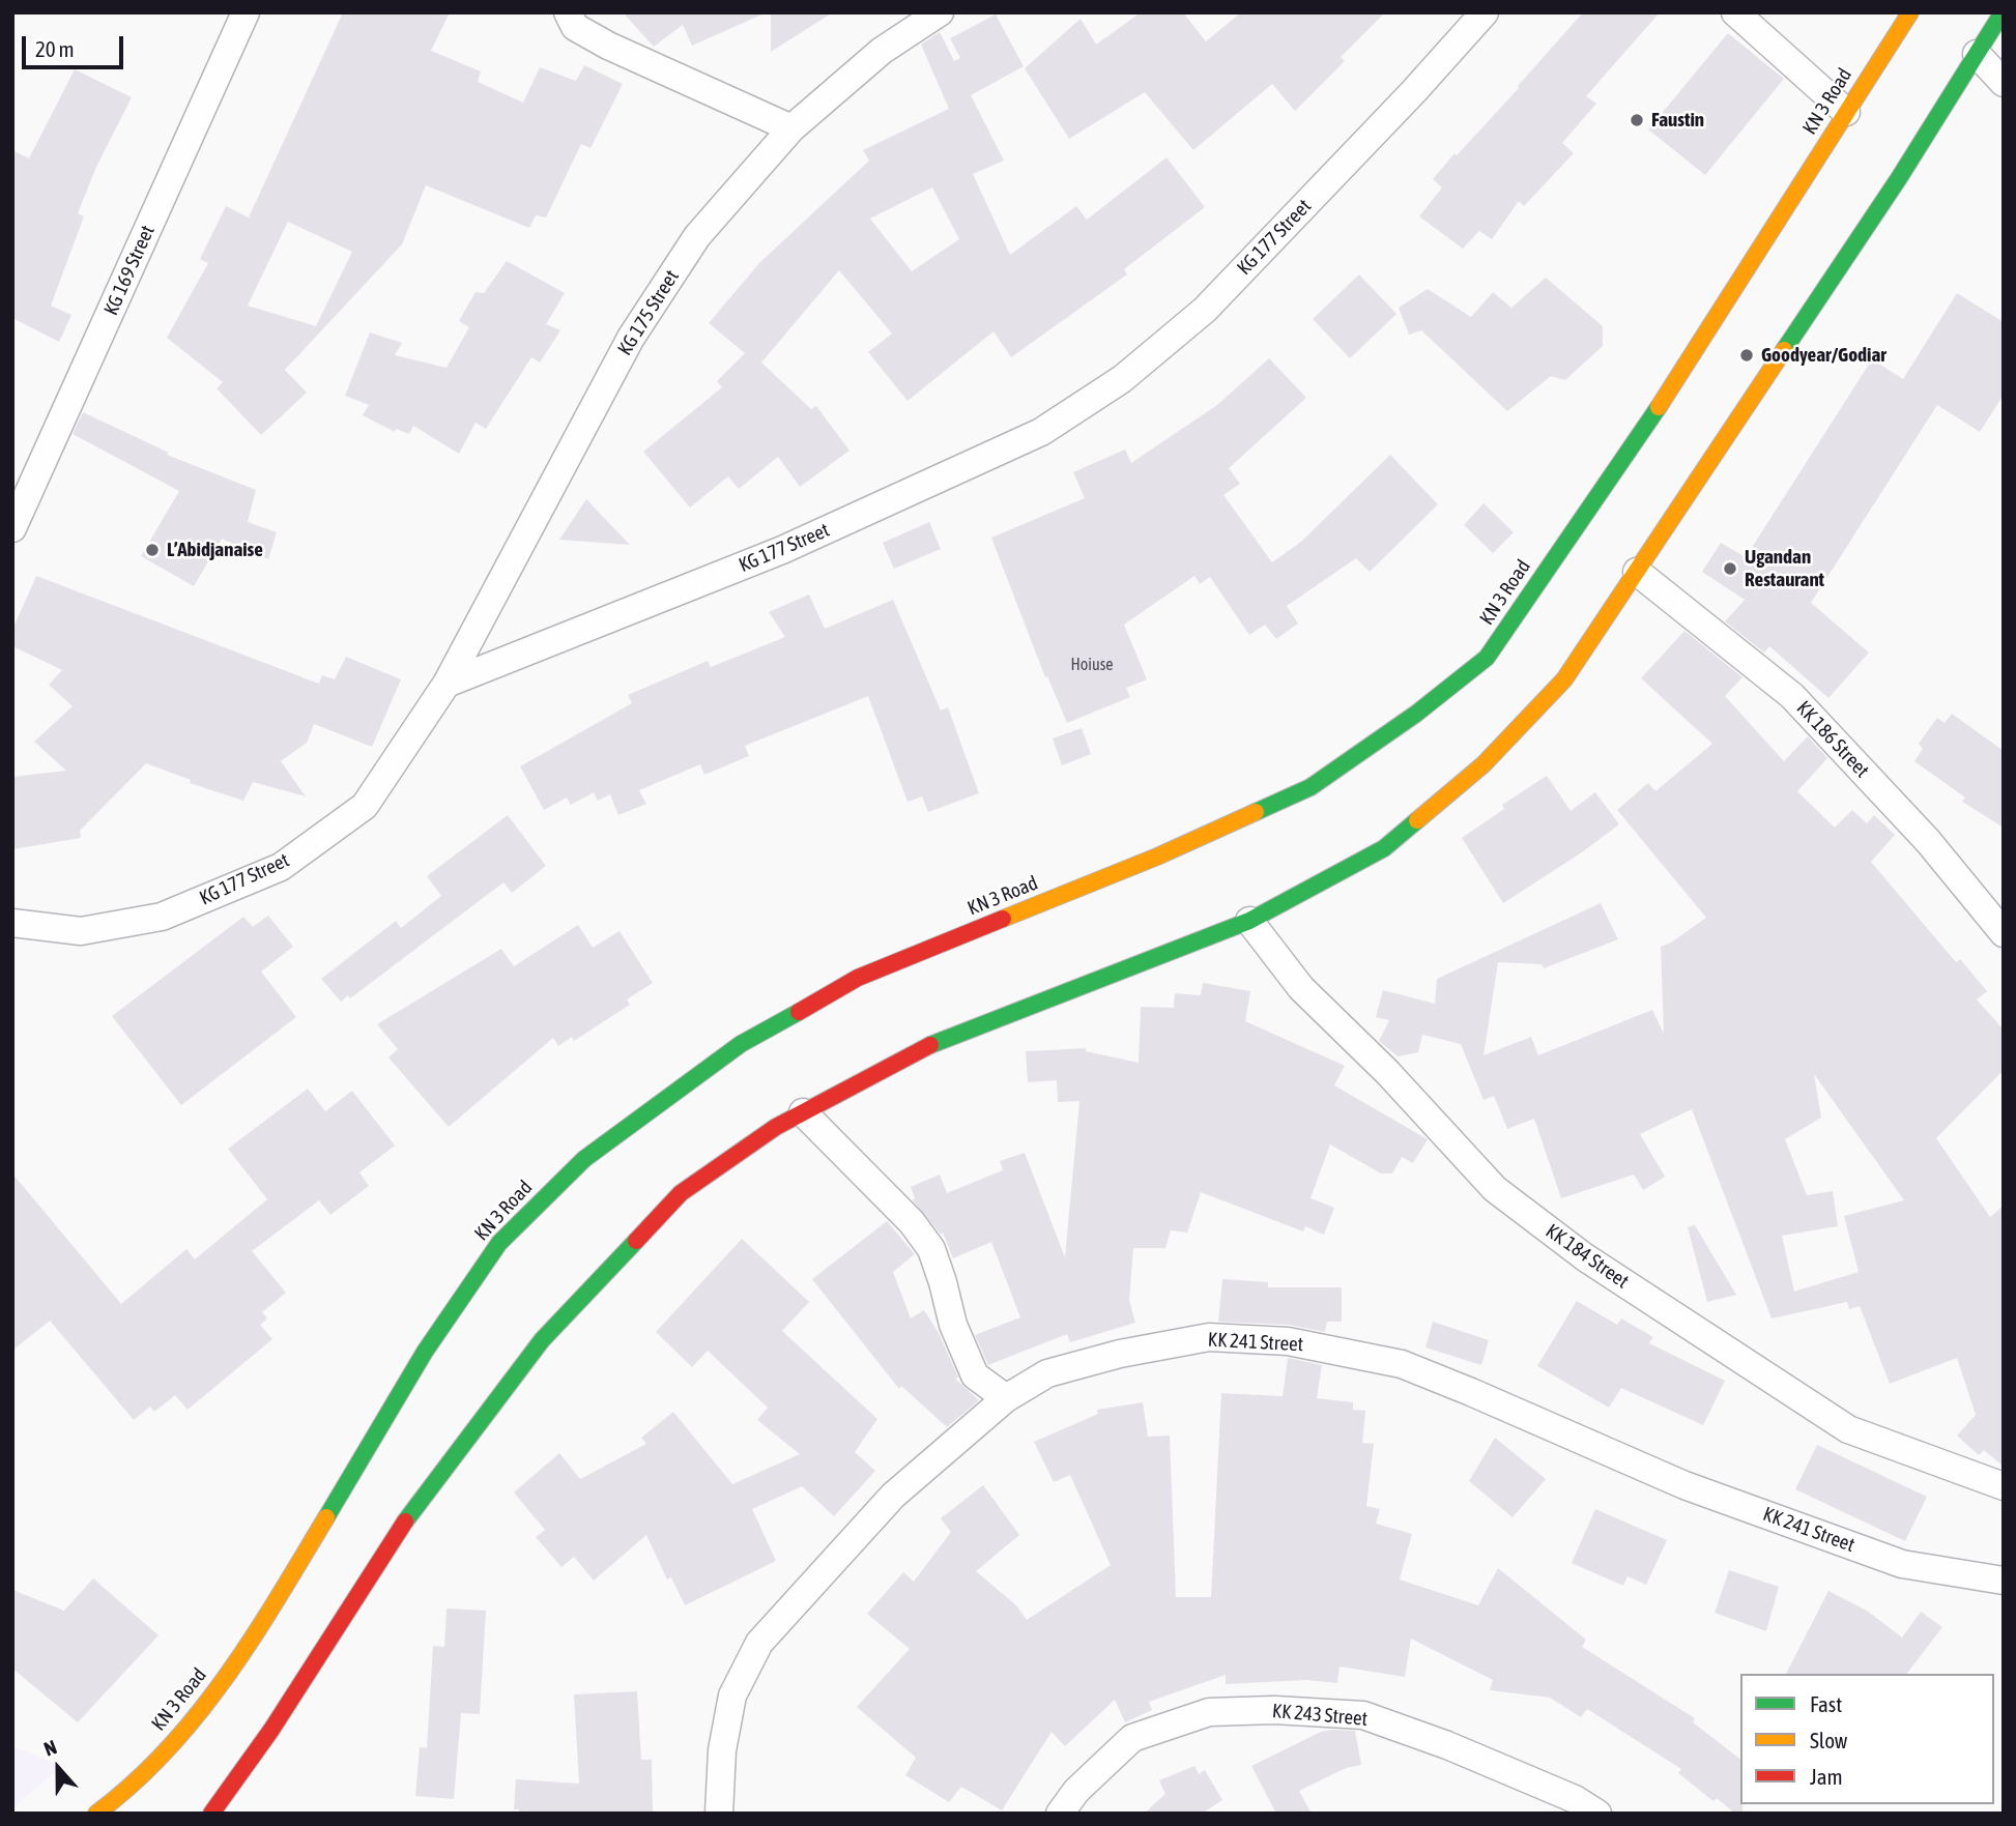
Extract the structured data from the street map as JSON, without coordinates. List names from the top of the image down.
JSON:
{
  "streets": {
    "highway": ["KN 3 Road"],
    "street": [
      "KG 177 Street",
      "KG 169 Street",
      "KG 175 Street",
      "KK 186 Street",
      "KK 184 Street",
      "KK 241 Street",
      "KK 243 Street"
    ]
  },
  "crossings": [
    ["KG 177 Street", "KG 175 Street"]
  ],
  "places": [
    "Faustin",
    "Goodyear/Godiar",
    "L’Abidjanaise",
    "Ugandan Restaurant"
  ],
  "house_numbers": ["Hoiuse"],
  "legend": ["Fast", "Slow", "Jam"],
  "scale_bar": "20 m",
  "north": "top"
}
